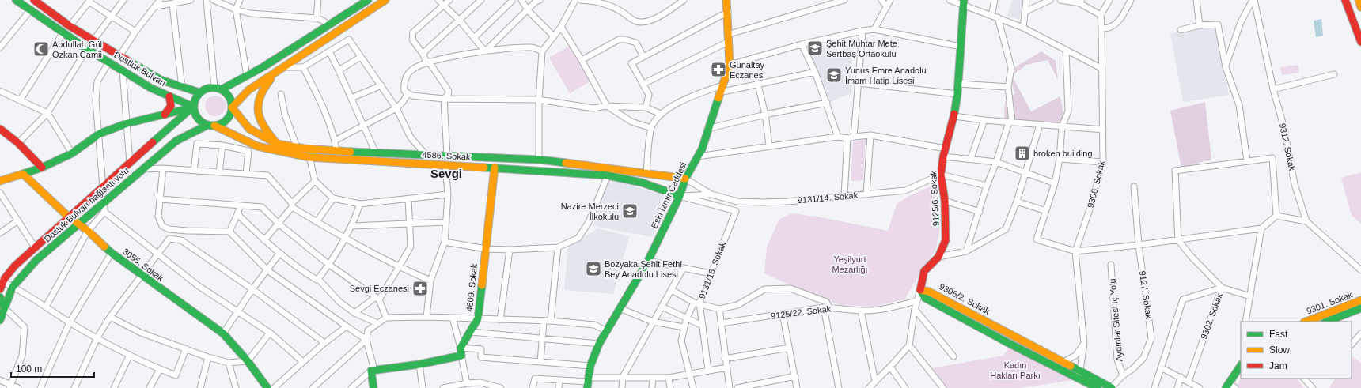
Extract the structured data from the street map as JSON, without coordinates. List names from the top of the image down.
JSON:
{
  "streets": {
    "main road": [
      "Dostluk Bulvarı",
      "4586. Sokak",
      "Eski İzmir Caddesi",
      "9125/6. Sokak",
      "Dostuk Bulvarı bağlantı yolu",
      "3055. Sokak",
      "4609. Sokak",
      "9306/2. Sokak",
      "9301. Sokak"
    ],
    "street": [
      "9312. Sokak",
      "9306. Sokak",
      "9131/14. Sokak",
      "9131/16. Sokak",
      "9127. Sokak",
      "9125/22. Sokak",
      "9302. Sokak",
      "Aydınlar Sitesi İç Yolu"
    ]
  },
  "crossings": [
    ["Dostluk Bulvarı", "4586. Sokak"],
    ["Dostluk Bulvarı", "Dostuk Bulvarı bağlantı yolu"],
    ["4586. Sokak", "Eski İzmir Caddesi"],
    ["4586. Sokak", "9131/14. Sokak"],
    ["4586. Sokak", "Dostuk Bulvarı bağlantı yolu"],
    ["4586. Sokak", "9131/16. Sokak"],
    ["4586. Sokak", "4609. Sokak"],
    ["9306. Sokak", "9306/2. Sokak"],
    ["Eski İzmir Caddesi", "9131/14. Sokak"],
    ["Eski İzmir Caddesi", "9131/16. Sokak"],
    ["9131/14. Sokak", "9125/6. Sokak"],
    ["9131/14. Sokak", "9131/16. Sokak"],
    ["9125/6. Sokak", "9306/2. Sokak"],
    ["9125/6. Sokak", "9125/22. Sokak"],
    ["Dostuk Bulvarı bağlantı yolu", "3055. Sokak"],
    ["9127. Sokak", "9306/2. Sokak"],
    ["9127. Sokak", "Aydınlar Sitesi İç Yolu"]
  ],
  "districts": ["Sevgi"],
  "parks": ["Yeşilyurt Mezarlığı", "Kadın Hakları Parkı"],
  "places": {
    "school or university": [
      "Şehit Muhtar Mete Sertbaş Ortaokulu",
      "Yunus Emre Anadolu İmam Hatip Lisesi",
      "Nazire Merzeci İlkokulu",
      "Bozyaka Şehit Fethi Bey Anadolu Lisesi"
    ],
    "mosque": ["Abdullah Gül Özkan Camii"],
    "pharmacy": ["Günaltay Eczanesi", "Sevgi Eczanesi"],
    "building": ["broken building"]
  },
  "legend": ["Fast", "Slow", "Jam"],
  "scale_bar": "100 m"
}
